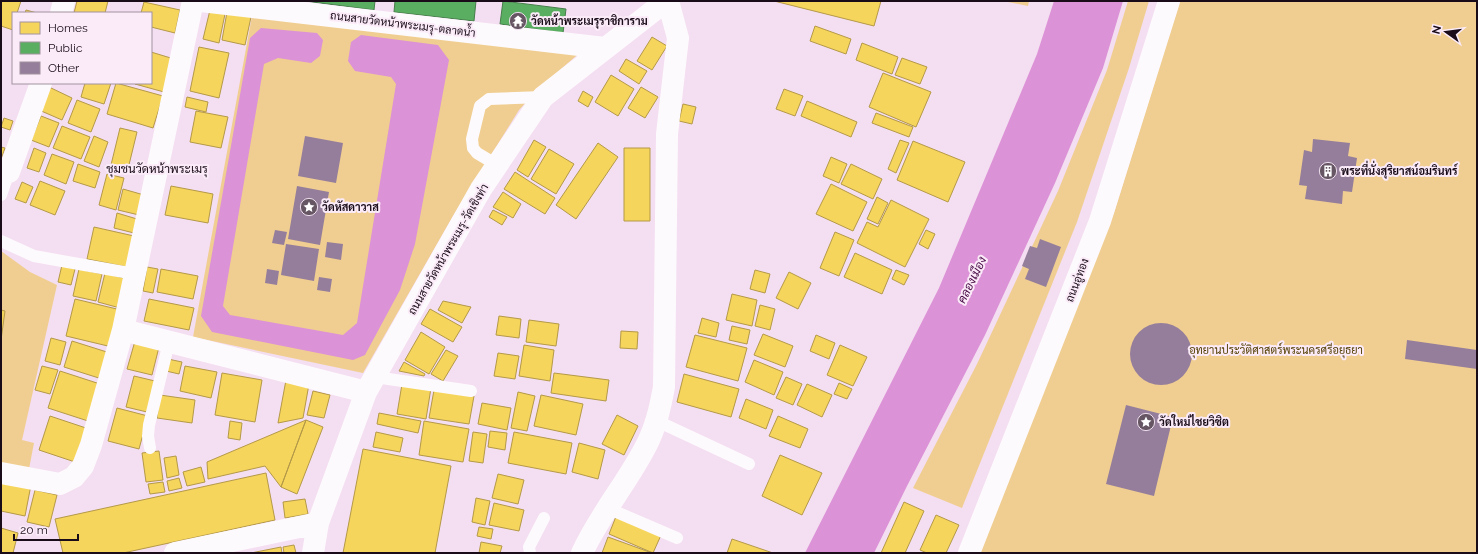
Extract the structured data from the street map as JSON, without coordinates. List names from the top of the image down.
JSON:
{
  "streets": {
    "street": ["ถนนสายวัดหน้าพระเมรุ-ตลาดน้ำ", "ถนนสายวัดหน้าพระเมรุ-วัดเชิงท่า", "ถนนอู่ทอง"]
  },
  "crossings": [
    ["ถนนสายวัดหน้าพระเมรุ-ตลาดน้ำ", "ถนนสายวัดหน้าพระเมรุ-วัดเชิงท่า"]
  ],
  "districts": ["ชุมชนวัดหน้าพระเมรุ"],
  "water": ["คลองเมือง"],
  "parks": ["อุทยานประวัติศาสตร์พระนครศรีอยุธยา"],
  "places": {
    "temple": ["วัดหน้าพระเมรุราชิการาม"],
    "building": ["พระที่นั่งสุริยาสน์อมรินทร์"],
    "place": ["วัดหัสดาวาส", "วัดใหม่ไชยวิชิต"]
  },
  "legend": ["Homes", "Public", "Other"],
  "scale_bar": "20 m",
  "north": "left"
}
